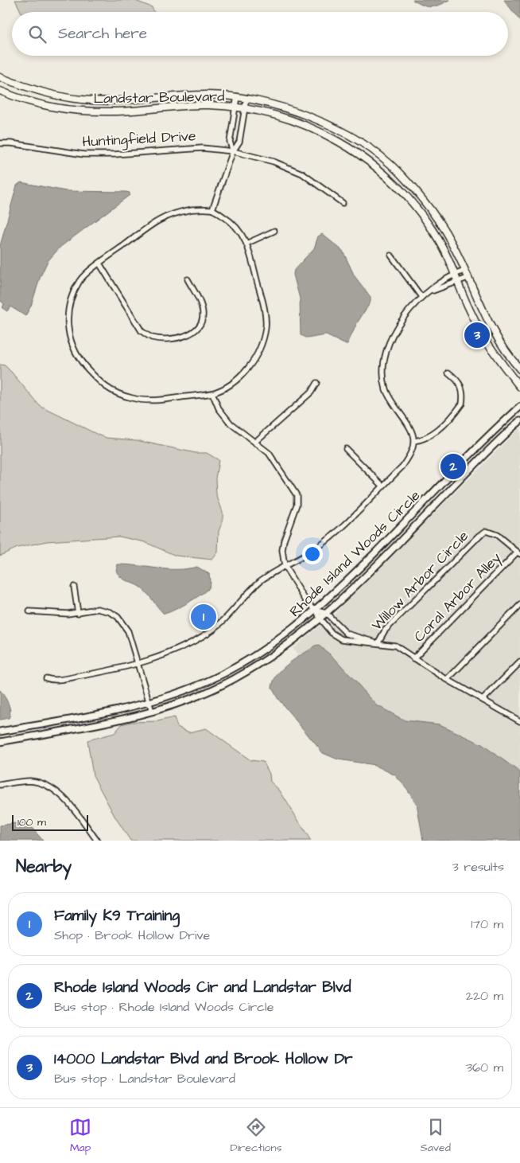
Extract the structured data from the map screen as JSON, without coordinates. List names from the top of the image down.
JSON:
{
  "streets": {
    "main road": ["Landstar Boulevard"],
    "street": [
      "Huntingfield Drive",
      "Rhode Island Woods Circle",
      "Willow Arbor Circle",
      "Coral Arbor Alley"
    ]
  },
  "crossings": [
    ["Rhode Island Woods Circle", "Willow Arbor Circle"],
    ["Willow Arbor Circle", "Coral Arbor Alley"]
  ],
  "scale_bar": "100 m",
  "page": {
    "search": "Search here",
    "pins": ["3", "2", "1"],
    "scale": "100 m",
    "heading": ["Nearby", "3 results"],
    "list": [
      {
        "mark": "1",
        "name": "Family K9 Training",
        "note": "Shop · Brook Hollow Drive",
        "value": "170 m"
      },
      {
        "mark": "2",
        "name": "Rhode Island Woods Cir and Landstar Blvd",
        "note": "Bus stop · Rhode Island Woods Circle",
        "value": "220 m"
      },
      {
        "mark": "3",
        "name": "14000 Landstar Blvd and Brook Hollow Dr",
        "note": "Bus stop · Landstar Boulevard",
        "value": "360 m"
      }
    ],
    "nav": ["Map", "Directions", "Saved"]
  }
}
